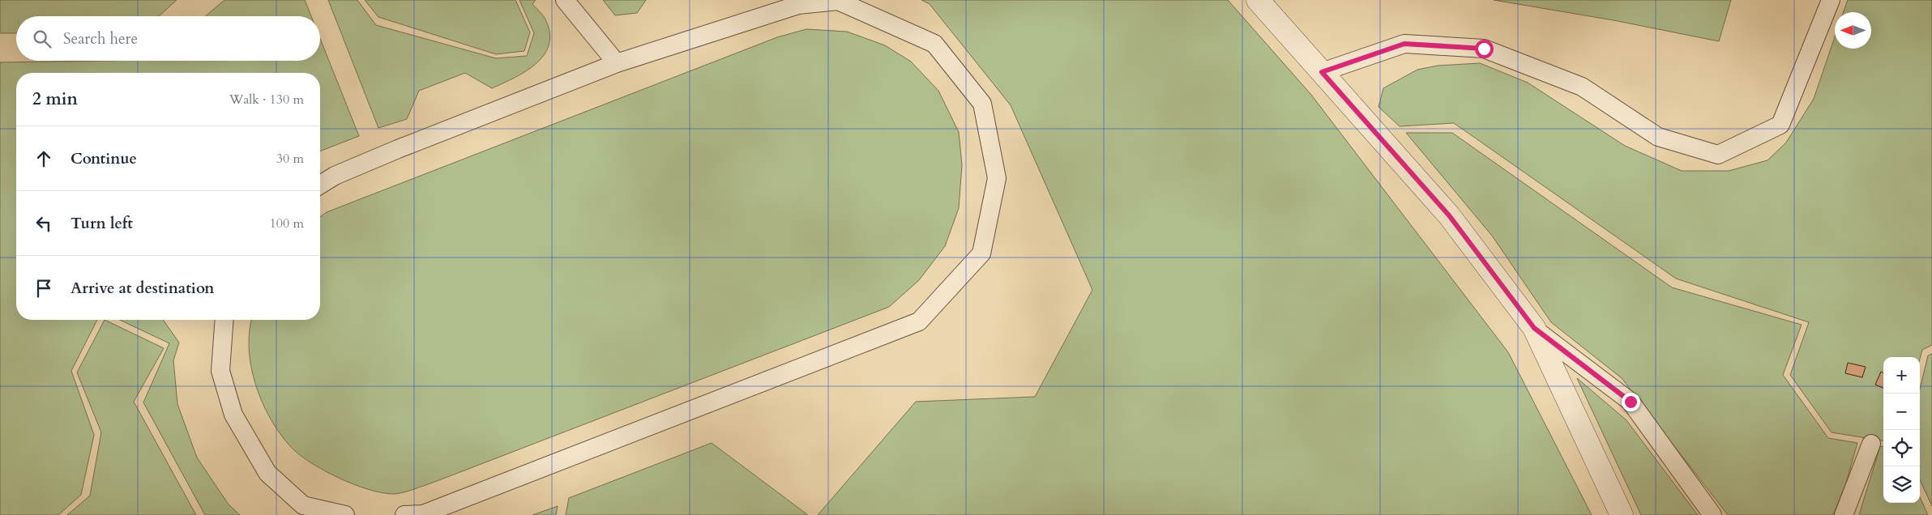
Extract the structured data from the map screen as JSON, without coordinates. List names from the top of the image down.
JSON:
{
  "north": "left",
  "page": {
    "search": "Search here",
    "heading": ["2 min", "Walk · 130 m"],
    "list": [
      ["Continue", "30 m"],
      ["Turn left", "100 m"],
      "Arrive at destination"
    ],
    "map_buttons": ["+", "−"]
  }
}
